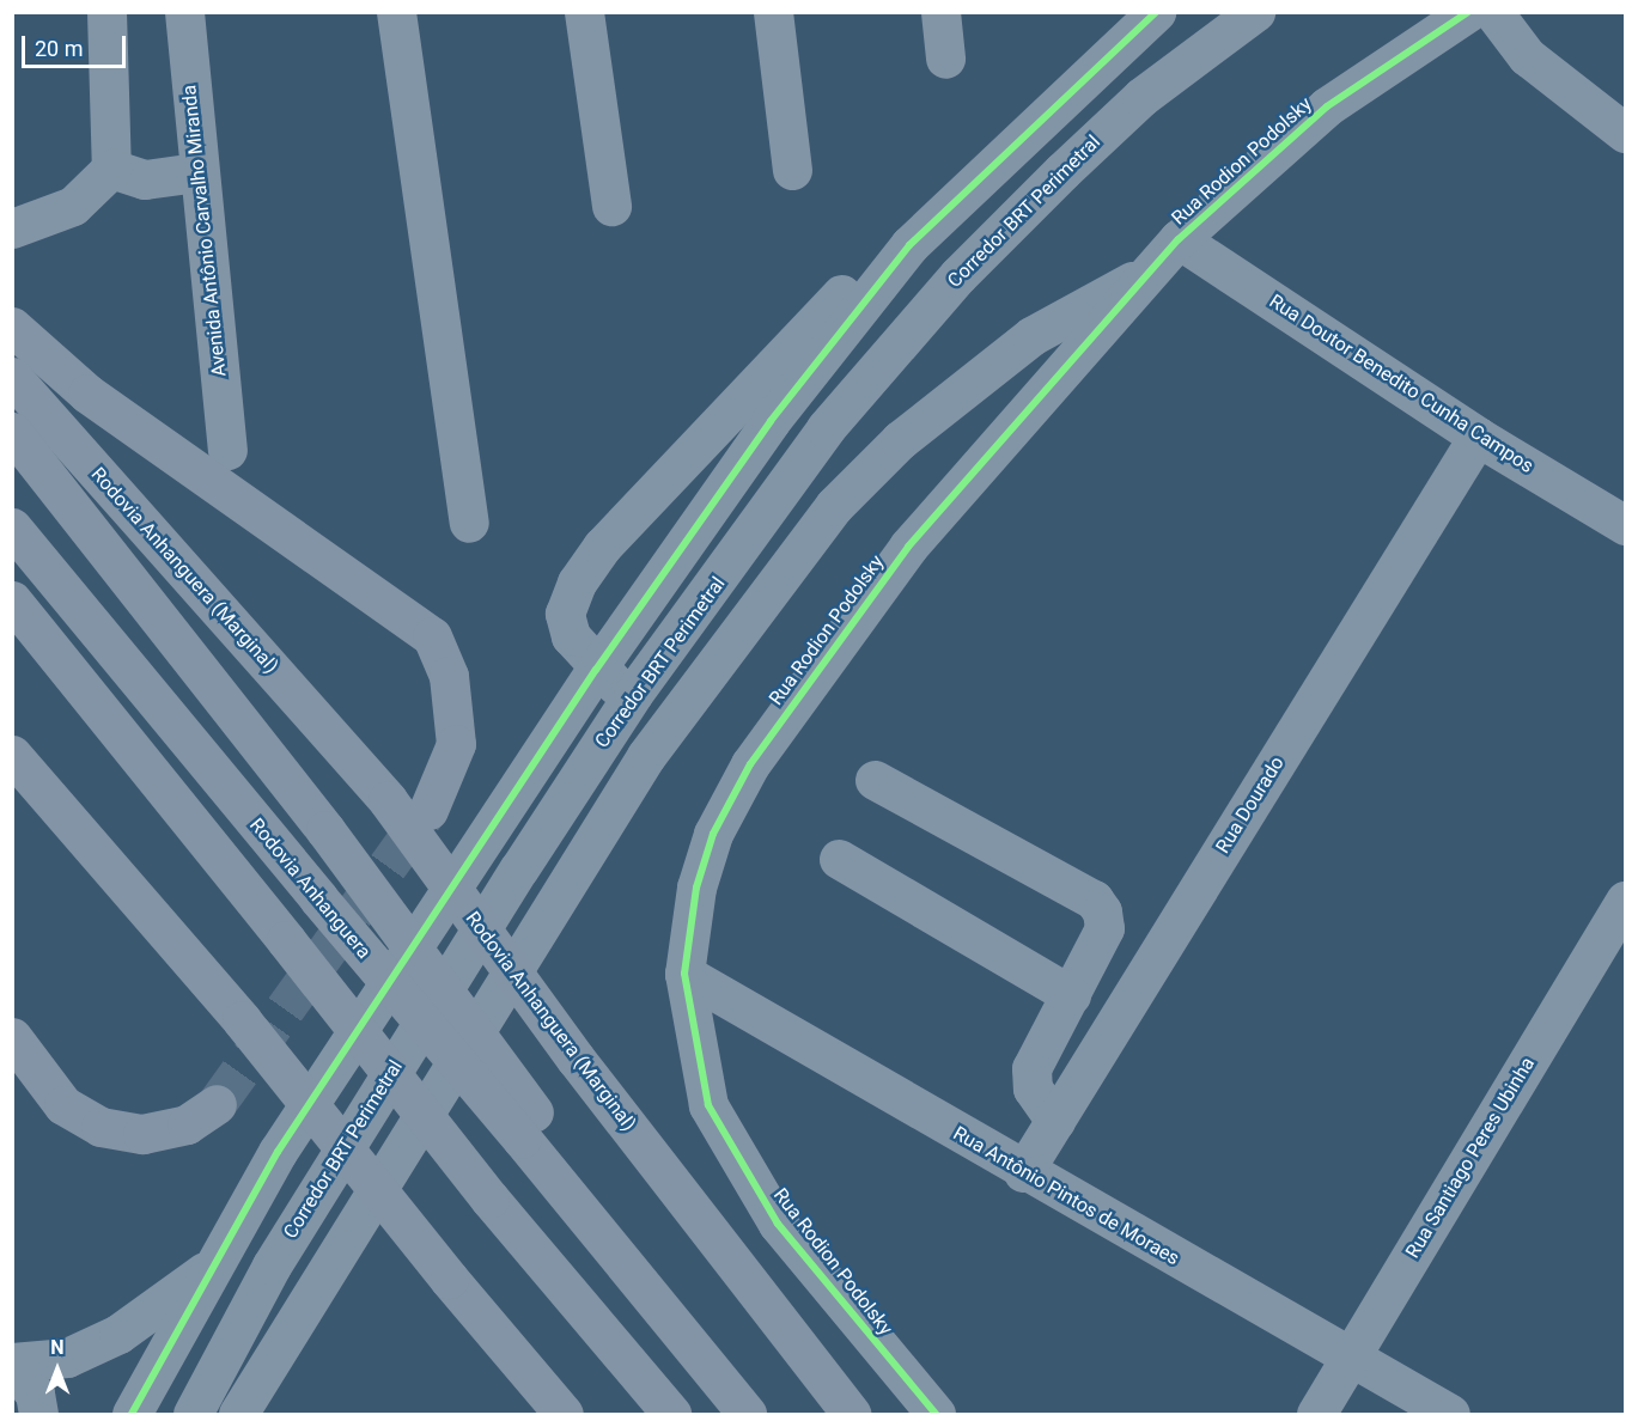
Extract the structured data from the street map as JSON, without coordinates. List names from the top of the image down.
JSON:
{
  "streets": {
    "highway": ["Rodovia Anhanguera (Marginal)", "Rodovia Anhanguera"],
    "street": [
      "Rua Rodion Podolsky",
      "Corredor BRT Perimetral",
      "Avenida Antônio Carvalho Miranda",
      "Rua Doutor Benedito Cunha Campos",
      "Rua Dourado",
      "Rua Santiago Peres Ubinha",
      "Rua Antônio Pintos de Moraes"
    ]
  },
  "crossings": [
    ["Rua Rodion Podolsky", "Rua Doutor Benedito Cunha Campos"],
    ["Rua Rodion Podolsky", "Rua Antônio Pintos de Moraes"],
    ["Rua Doutor Benedito Cunha Campos", "Rua Dourado"],
    ["Rua Dourado", "Rua Antônio Pintos de Moraes"],
    ["Rua Santiago Peres Ubinha", "Rua Antônio Pintos de Moraes"]
  ],
  "scale_bar": "20 m",
  "north": "top"
}
